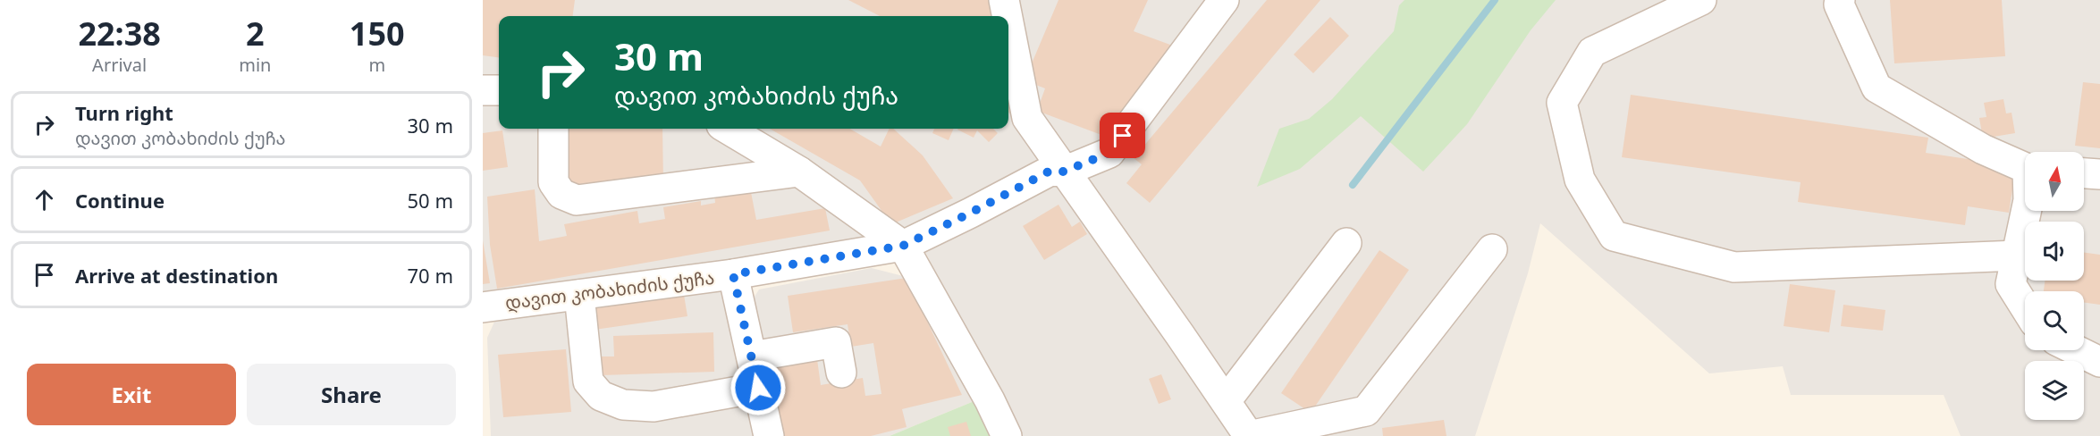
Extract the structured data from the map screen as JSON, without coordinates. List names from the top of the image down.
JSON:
{
  "streets": {
    "street": ["დავით კობახიძის ქუჩა"]
  },
  "north": "top",
  "page": {
    "eta": [
      "22:38",
      "Arrival",
      "2",
      "min",
      "150",
      "m"
    ],
    "turn": ["30 m", "დავით კობახიძის ქუჩა"],
    "list": [
      {
        "name": "Turn right",
        "note": "დავით კობახიძის ქუჩა",
        "value": "30 m"
      },
      {
        "name": "Continue",
        "value": "50 m"
      },
      {
        "name": "Arrive at destination",
        "value": "70 m"
      }
    ],
    "buttons": ["Exit", "Share"]
  }
}
